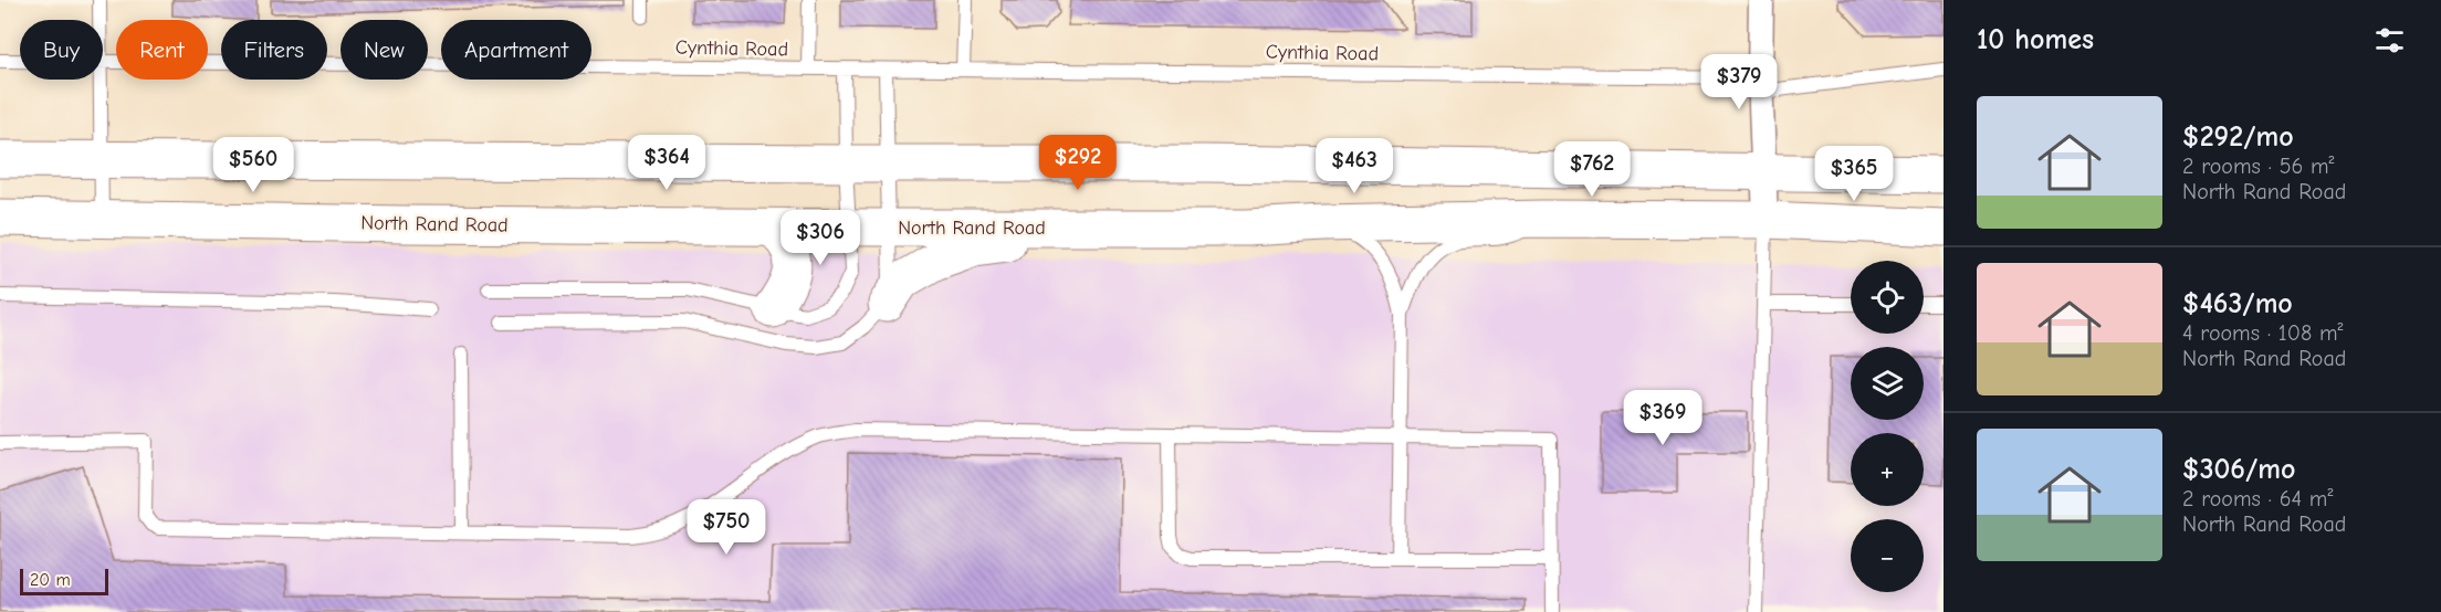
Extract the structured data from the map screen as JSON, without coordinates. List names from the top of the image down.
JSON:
{
  "streets": {
    "main road": ["North Rand Road"],
    "lane": ["Cynthia Road"]
  },
  "scale_bar": "20 m",
  "page": {
    "heading": "10 homes",
    "chip": [
      "Buy",
      "Rent",
      "Filters",
      "New",
      "Apartment"
    ],
    "price": [
      "$379",
      "$364",
      "$292",
      "$560",
      "$463",
      "$762",
      "$365",
      "$306",
      "$369",
      "$750"
    ],
    "list": [
      {
        "name": "$292/mo",
        "note": "2 rooms · 56 m² · North Rand Road"
      },
      {
        "name": "$463/mo",
        "note": "4 rooms · 108 m² · North Rand Road"
      },
      {
        "name": "$306/mo",
        "note": "2 rooms · 64 m² · North Rand Road"
      }
    ],
    "map_buttons": ["+", "−"],
    "scale": "20 m"
  }
}
